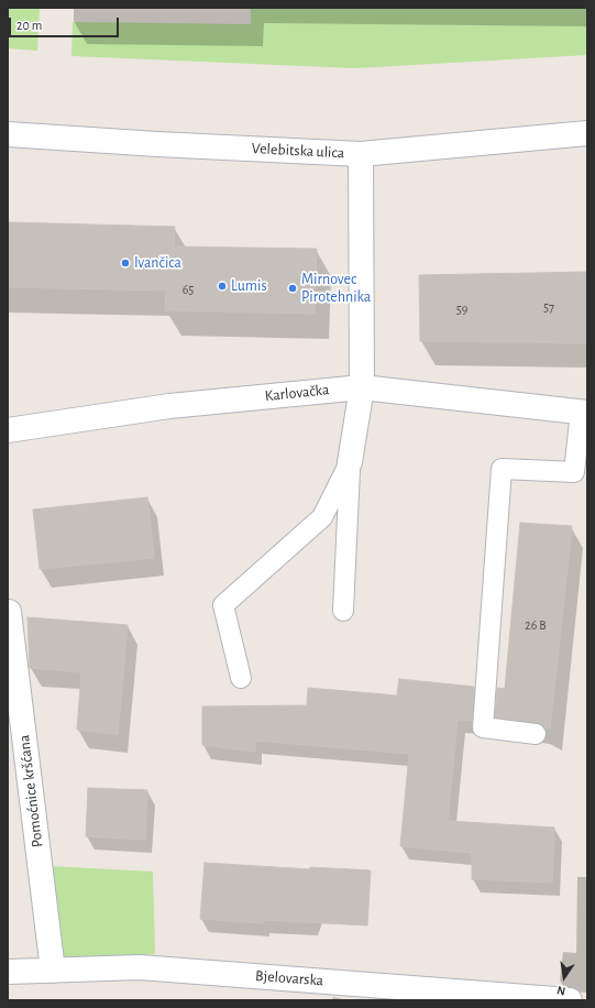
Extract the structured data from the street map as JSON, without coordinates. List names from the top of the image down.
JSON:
{
  "streets": {
    "street": [
      "Velebitska ulica",
      "Karlovačka",
      "Pomoćnice kršćana",
      "Bjelovarska"
    ]
  },
  "crossings": [
    ["Pomoćnice kršćana", "Bjelovarska"]
  ],
  "places": ["Ivančica", "Lumis", "Mirnovec Pirotehnika"],
  "house_numbers": [
    "65",
    "57",
    "59",
    "26 B"
  ],
  "scale_bar": "20 m",
  "north": "bottom"
}
